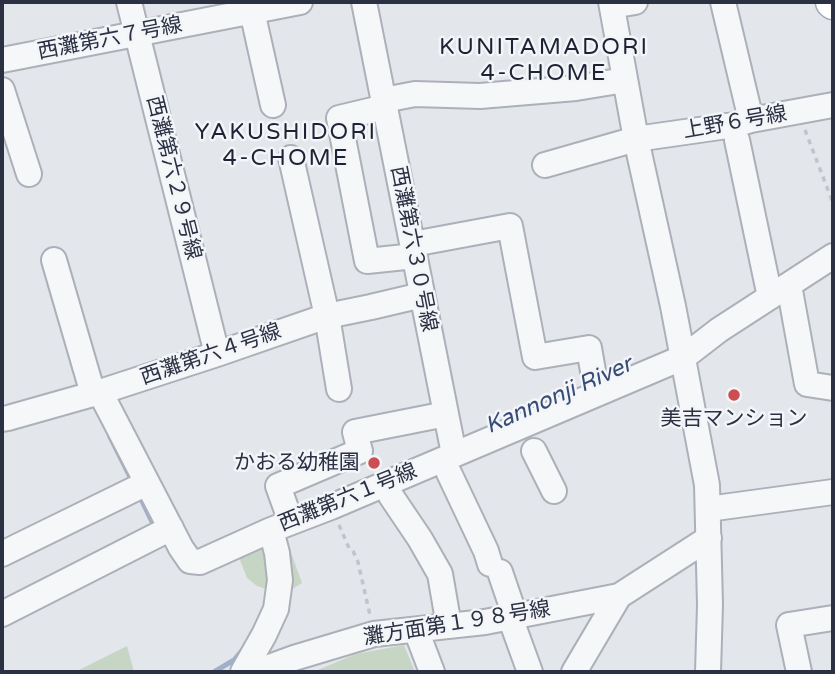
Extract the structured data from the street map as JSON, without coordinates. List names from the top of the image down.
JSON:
{
  "streets": {
    "street": [
      "西灘第六７号線",
      "上野６号線",
      "西灘第六２９号線",
      "西灘第六３０号線",
      "西灘第六４号線",
      "西灘第六１号線",
      "灘方面第１９８号線"
    ]
  },
  "crossings": [
    ["西灘第六７号線", "西灘第六２９号線"],
    ["西灘第六２９号線", "西灘第六４号線"],
    ["西灘第六３０号線", "西灘第六４号線"],
    ["西灘第六３０号線", "西灘第六１号線"],
    ["西灘第六３０号線", "灘方面第１９８号線"],
    ["西灘第六４号線", "西灘第六１号線"]
  ],
  "districts": ["KUNITAMADORI 4-CHOME", "YAKUSHIDORI 4-CHOME"],
  "water": ["Kannonji River"],
  "places": ["美吉マンション", "かおる幼稚園"]
}
